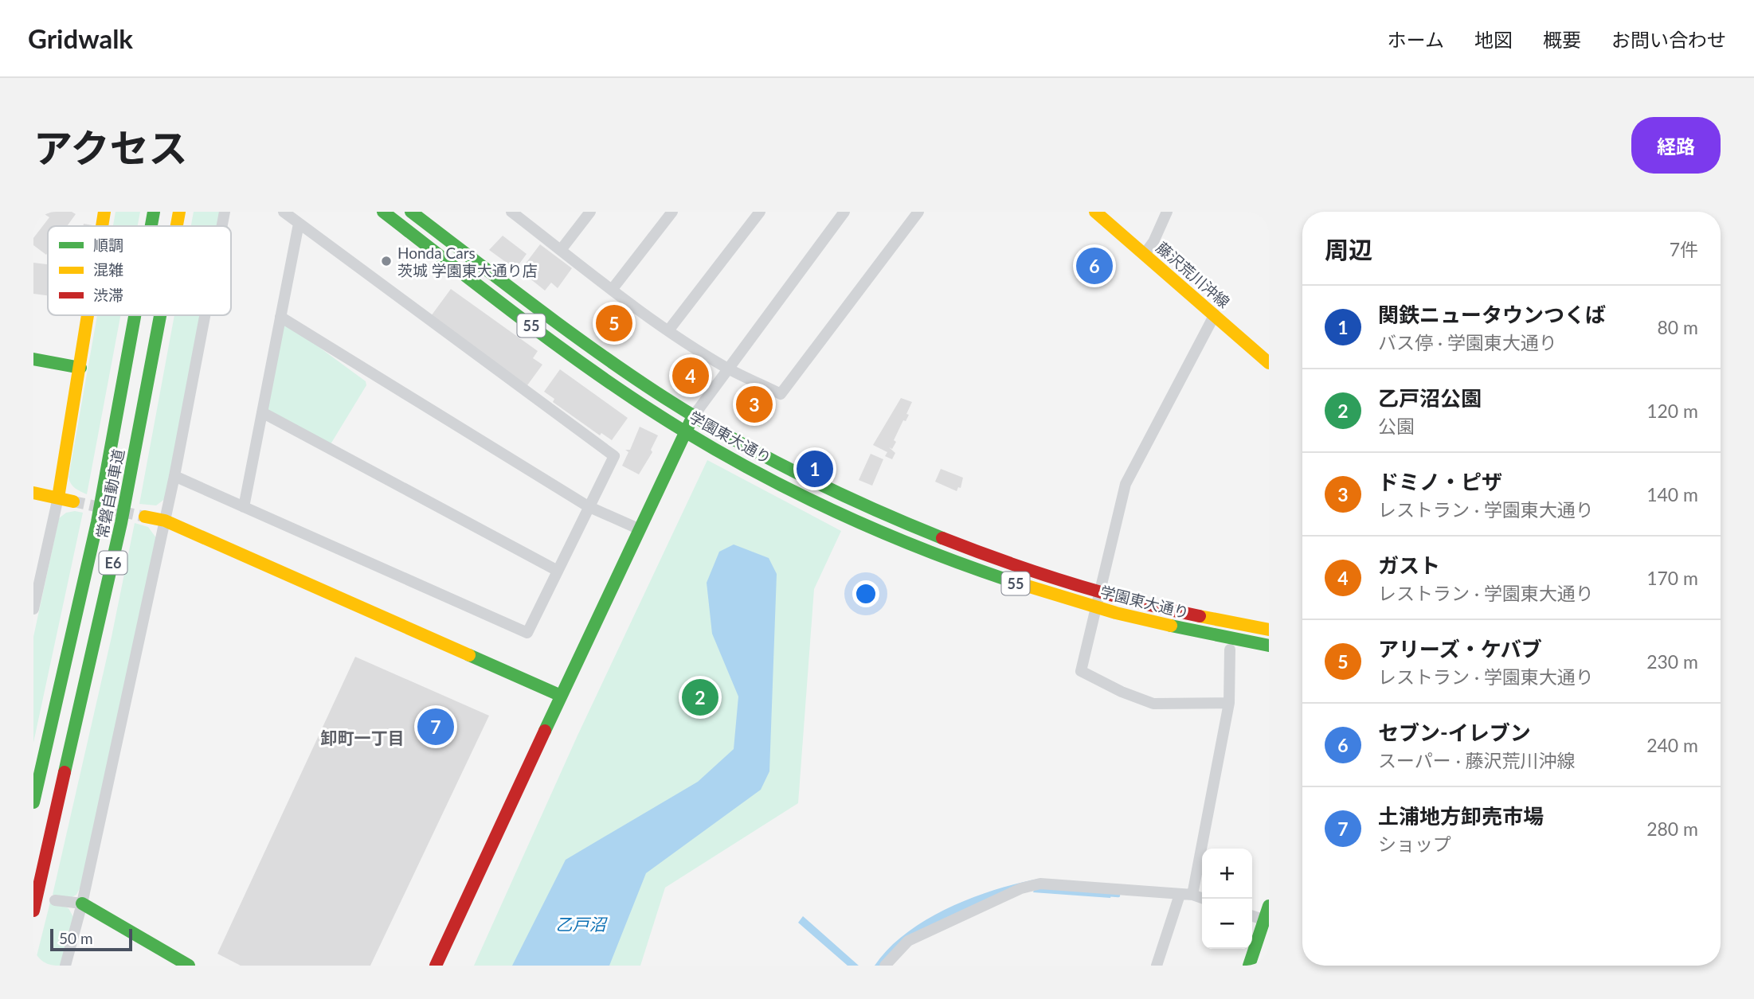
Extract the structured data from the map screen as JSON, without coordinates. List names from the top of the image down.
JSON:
{
  "streets": {
    "main road": [
      "藤沢荒川沖線",
      "55",
      "学園東大通り",
      "常磐自動車道",
      "E6"
    ]
  },
  "districts": ["卸町一丁目"],
  "water": ["乙戸沼"],
  "places": ["Honda Cars 茨城 学園東大通り店"],
  "legend": ["順調", "混雑", "渋滞"],
  "scale_bar": "50 m",
  "page": {
    "header": "Gridwalk",
    "nav": [
      "ホーム",
      "地図",
      "概要",
      "お問い合わせ"
    ],
    "title": "アクセス",
    "buttons": "経路",
    "heading": ["周辺", "7件"],
    "pins": [
      "6",
      "5",
      "4",
      "3",
      "1",
      "2",
      "7"
    ],
    "list": [
      {
        "mark": "1",
        "name": "関鉄ニュータウンつくば",
        "note": "バス停 · 学園東大通り",
        "value": "80 m"
      },
      {
        "mark": "2",
        "name": "乙戸沼公園",
        "note": "公園",
        "value": "120 m"
      },
      {
        "mark": "3",
        "name": "ドミノ・ピザ",
        "note": "レストラン · 学園東大通り",
        "value": "140 m"
      },
      {
        "mark": "4",
        "name": "ガスト",
        "note": "レストラン · 学園東大通り",
        "value": "170 m"
      },
      {
        "mark": "5",
        "name": "アリーズ・ケバブ",
        "note": "レストラン · 学園東大通り",
        "value": "230 m"
      },
      {
        "mark": "6",
        "name": "セブン-イレブン",
        "note": "スーパー · 藤沢荒川沖線",
        "value": "240 m"
      },
      {
        "mark": "7",
        "name": "土浦地方卸売市場",
        "note": "ショップ",
        "value": "280 m"
      }
    ],
    "map_buttons": ["+", "−"],
    "scale": "50 m"
  }
}
